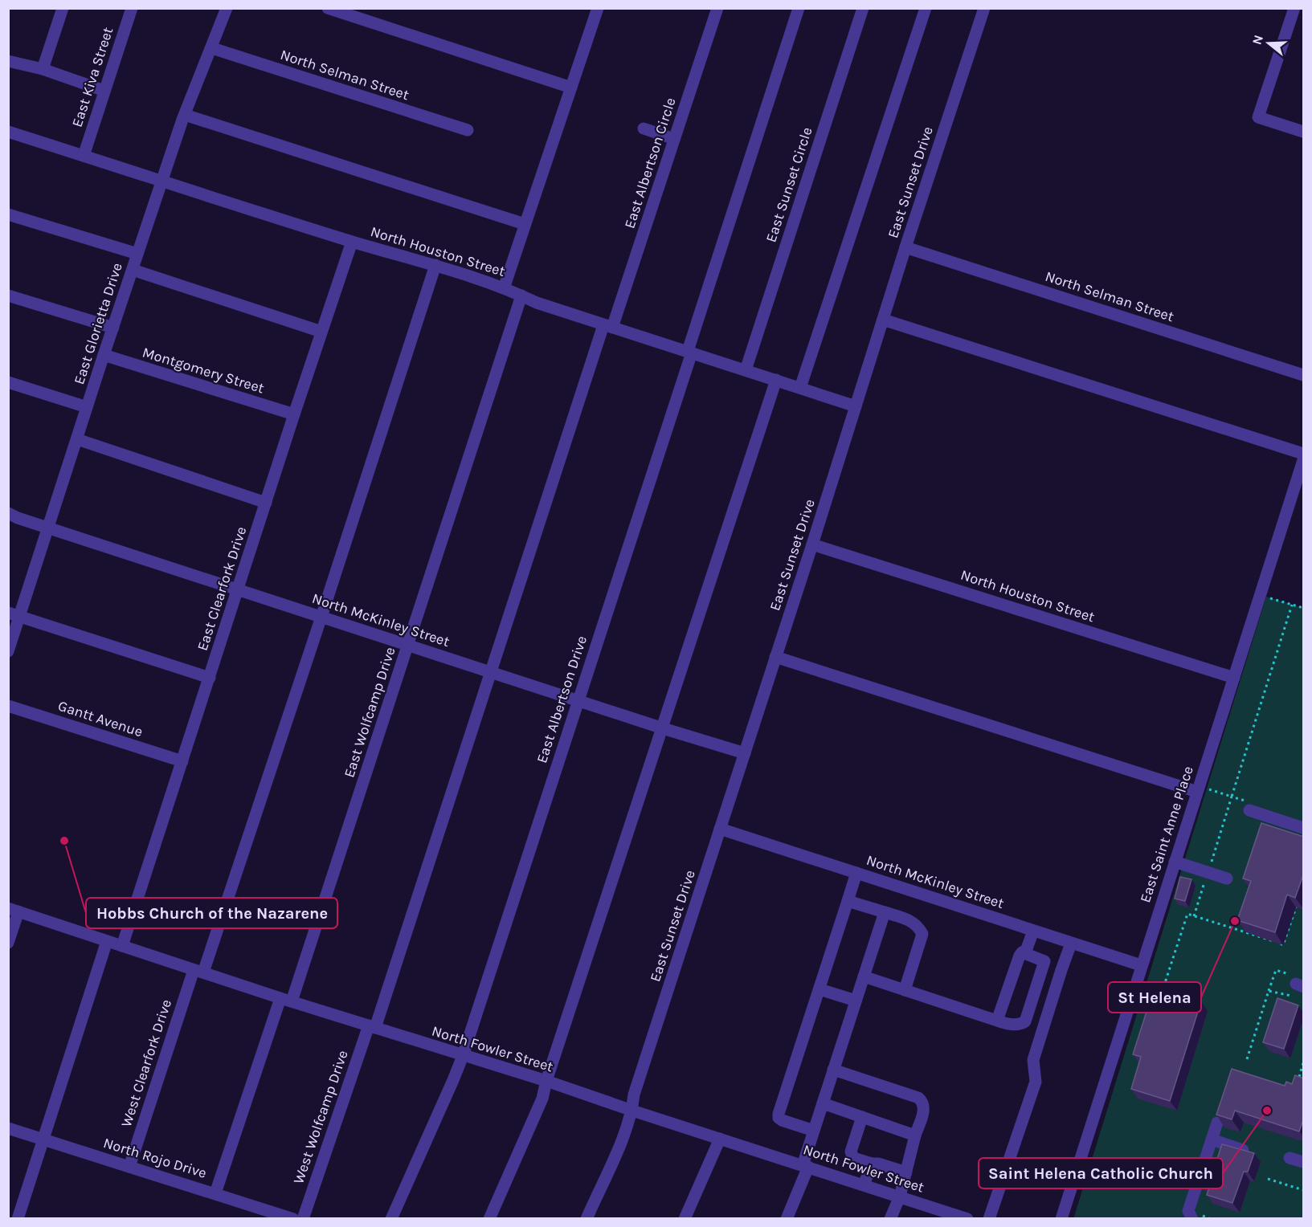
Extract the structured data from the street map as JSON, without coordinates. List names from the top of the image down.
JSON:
{
  "streets": {
    "street": [
      "North Selman Street",
      "East Kiva Street",
      "East Albertson Circle",
      "East Sunset Drive",
      "East Sunset Circle",
      "North Houston Street",
      "East Glorietta Drive",
      "Montgomery Street",
      "East Clearfork Drive",
      "North McKinley Street",
      "East Albertson Drive",
      "East Wolfcamp Drive",
      "Gantt Avenue",
      "East Saint Anne Place",
      "North Fowler Street",
      "West Clearfork Drive",
      "West Wolfcamp Drive",
      "North Rojo Drive"
    ]
  },
  "crossings": [
    ["North Selman Street", "East Sunset Drive"],
    ["North Selman Street", "East Glorietta Drive"],
    ["East Kiva Street", "North Houston Street"],
    ["East Albertson Circle", "North Houston Street"],
    ["East Albertson Circle", "North McKinley Street"],
    ["East Albertson Circle", "West Wolfcamp Drive"],
    ["East Sunset Drive", "North Houston Street"],
    ["East Sunset Drive", "North McKinley Street"],
    ["East Sunset Drive", "North Fowler Street"],
    ["East Sunset Circle", "North Houston Street"],
    ["North Houston Street", "East Glorietta Drive"],
    ["North Houston Street", "East Clearfork Drive"],
    ["North Houston Street", "East Albertson Drive"],
    ["North Houston Street", "East Wolfcamp Drive"],
    ["North Houston Street", "East Saint Anne Place"],
    ["North Houston Street", "West Clearfork Drive"],
    ["East Glorietta Drive", "Montgomery Street"],
    ["East Glorietta Drive", "North McKinley Street"],
    ["Montgomery Street", "East Clearfork Drive"],
    ["East Clearfork Drive", "North McKinley Street"],
    ["East Clearfork Drive", "Gantt Avenue"],
    ["East Clearfork Drive", "North Fowler Street"],
    ["North McKinley Street", "East Albertson Drive"],
    ["North McKinley Street", "East Wolfcamp Drive"],
    ["North McKinley Street", "East Saint Anne Place"],
    ["North McKinley Street", "West Clearfork Drive"],
    ["North McKinley Street", "West Wolfcamp Drive"],
    ["East Albertson Drive", "North Fowler Street"],
    ["East Wolfcamp Drive", "North Fowler Street"],
    ["East Wolfcamp Drive", "North Rojo Drive"],
    ["North Fowler Street", "West Clearfork Drive"],
    ["North Fowler Street", "West Wolfcamp Drive"],
    ["West Clearfork Drive", "North Rojo Drive"]
  ],
  "places": ["Hobbs Church of the Nazarene", "St Helena", "Saint Helena Catholic Church"],
  "north": "left"
}
